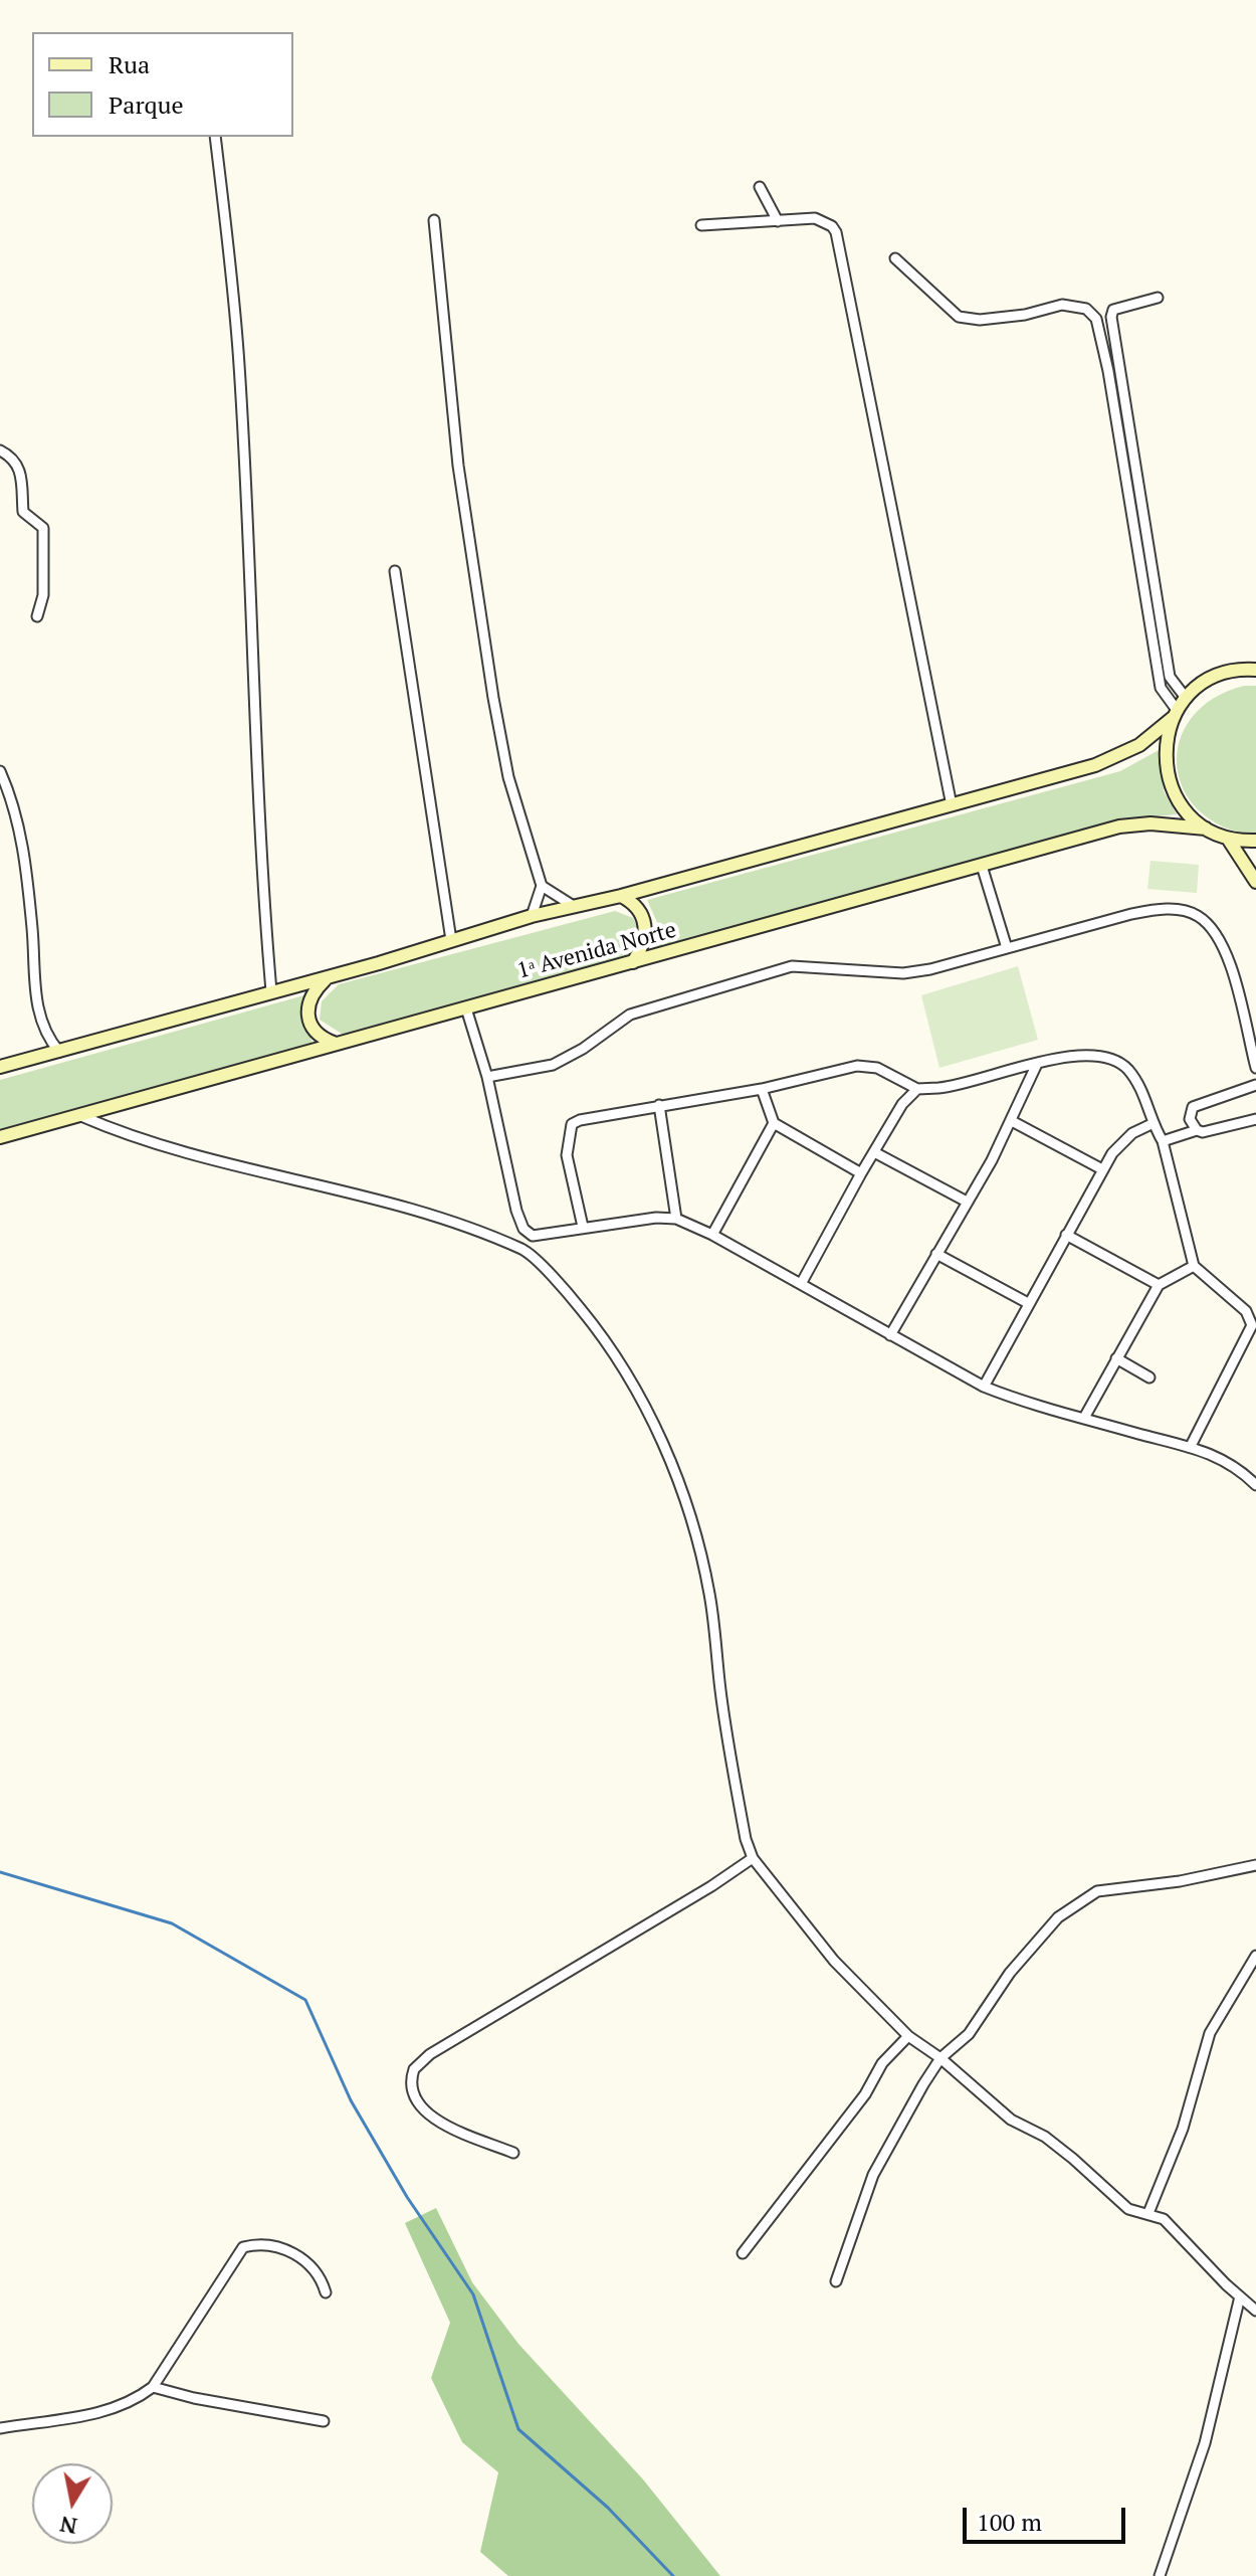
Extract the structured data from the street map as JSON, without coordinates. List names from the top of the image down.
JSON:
{
  "streets": {
    "main road": ["1ᵃ Avenida Norte"]
  },
  "legend": ["Rua", "Parque"],
  "scale_bar": "100 m",
  "north": "bottom"
}
